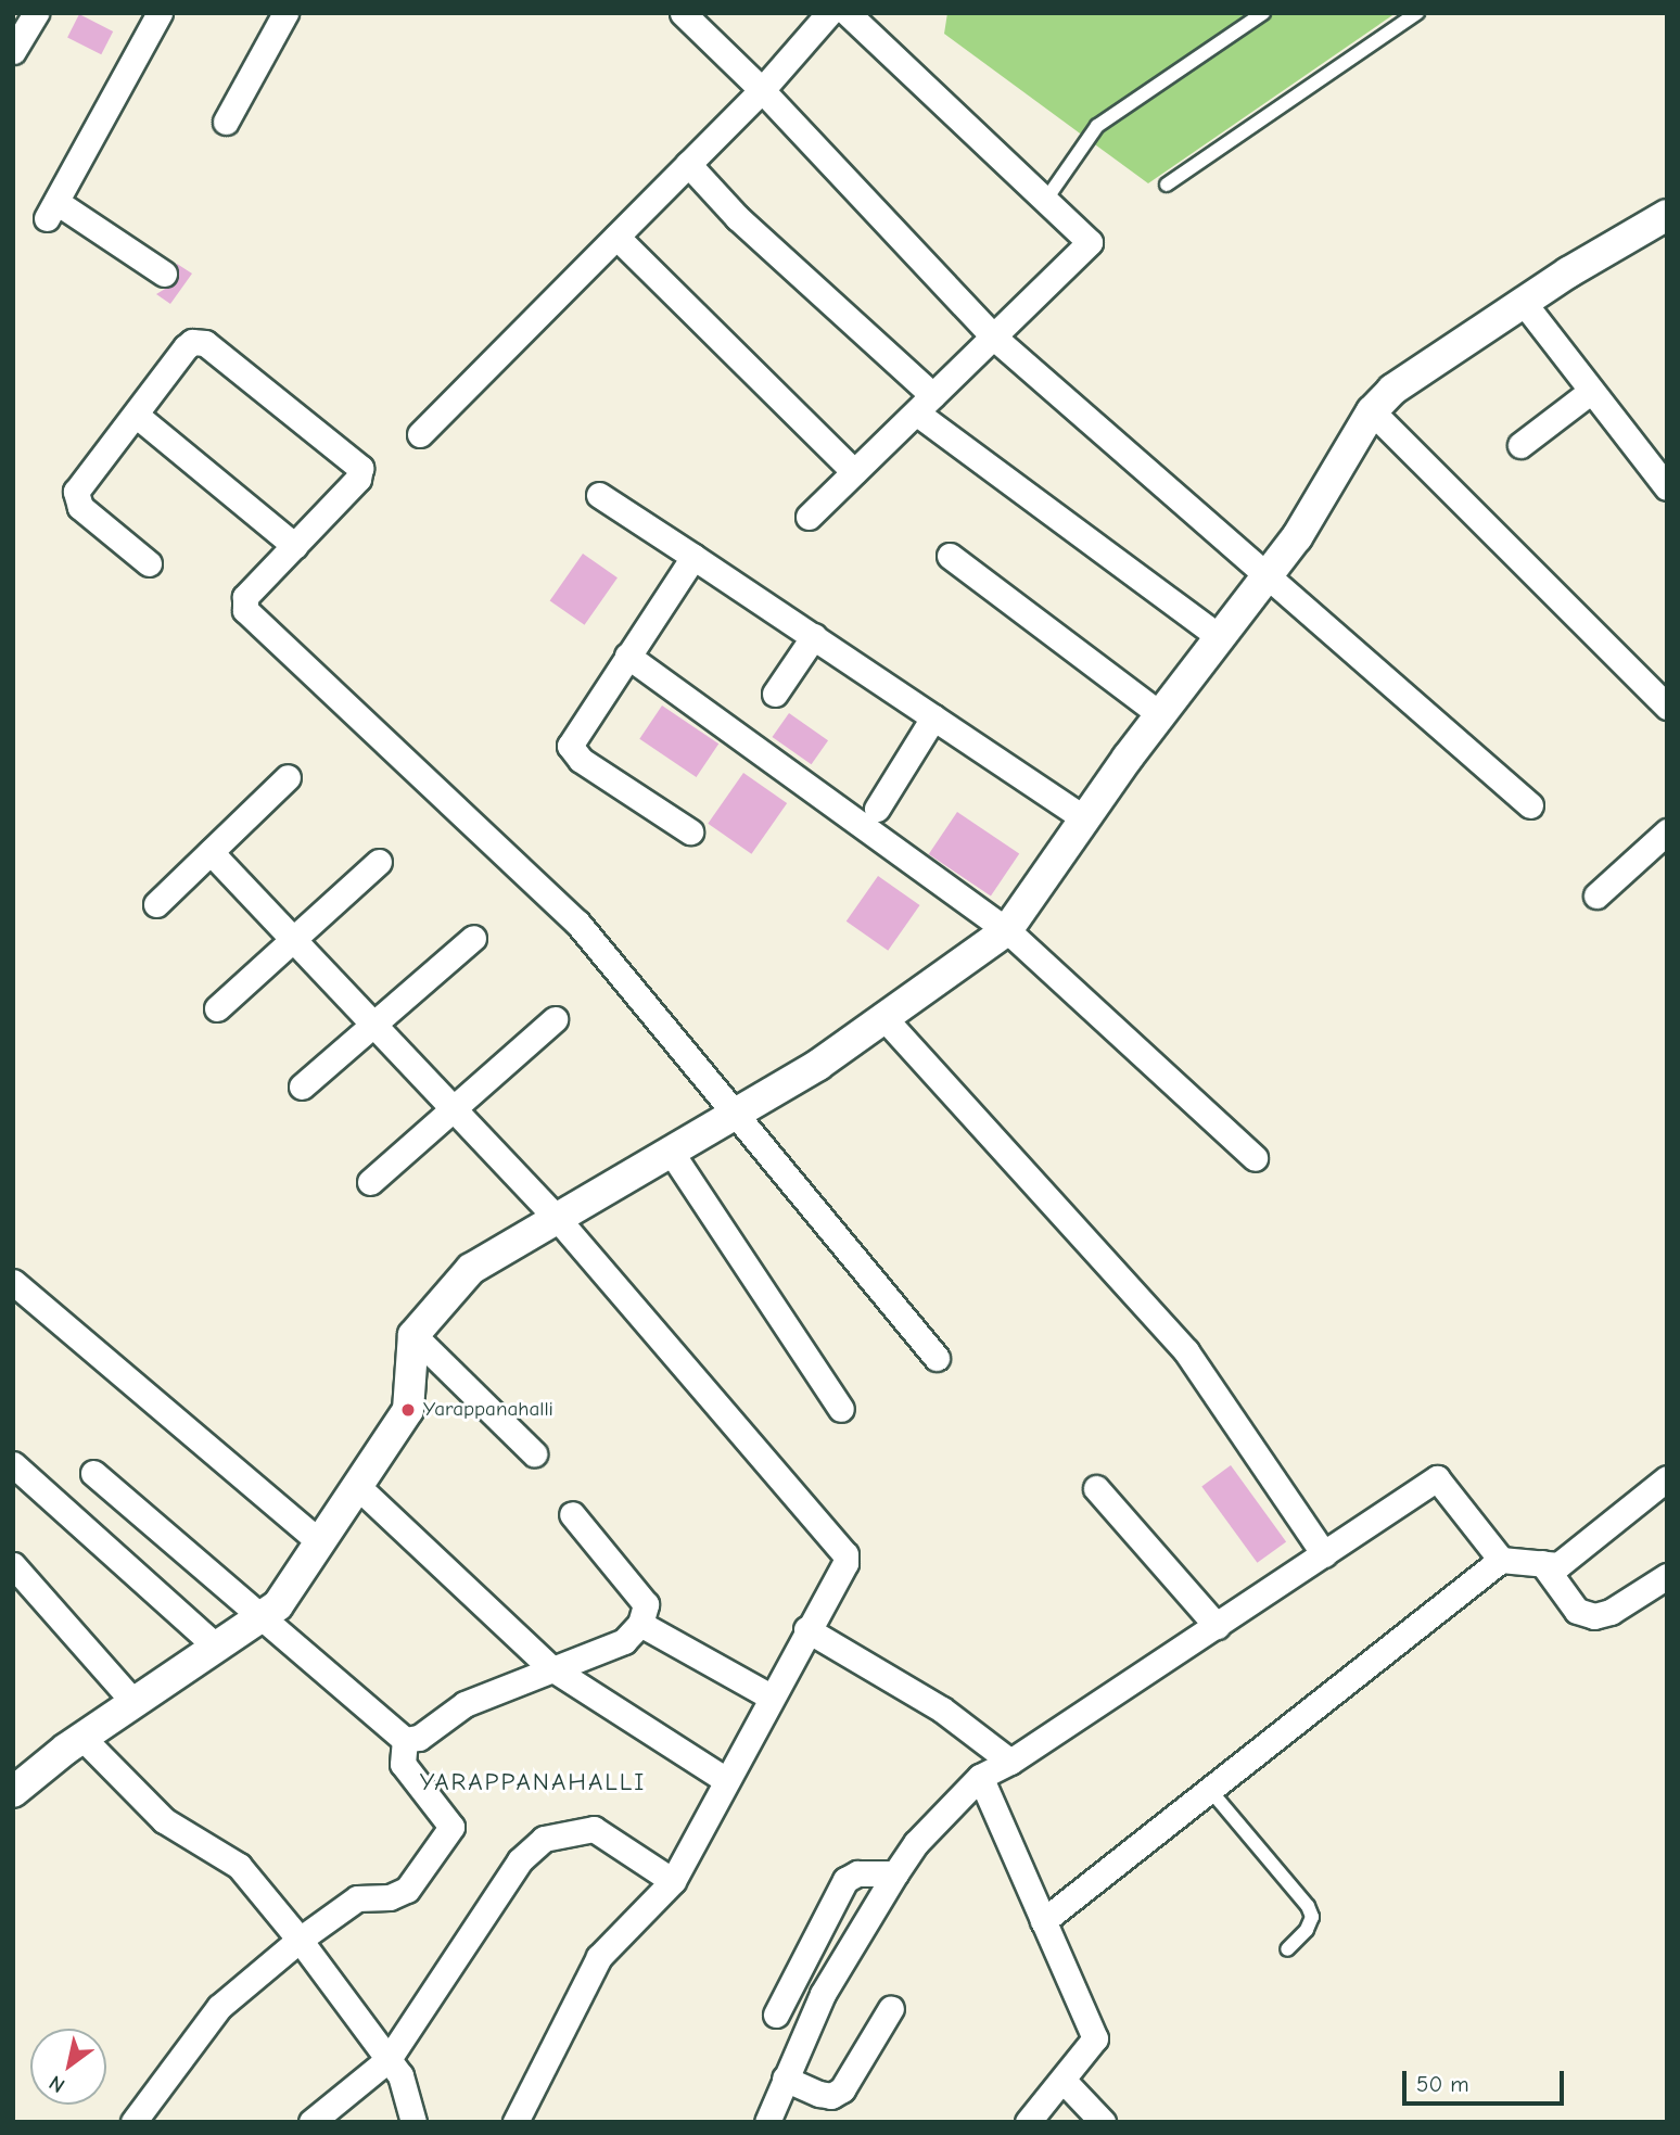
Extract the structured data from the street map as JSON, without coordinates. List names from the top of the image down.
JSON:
{
  "districts": ["YARAPPANAHALLI"],
  "places": ["Yarappanahalli"],
  "scale_bar": "50 m",
  "north": "bottom left"
}
